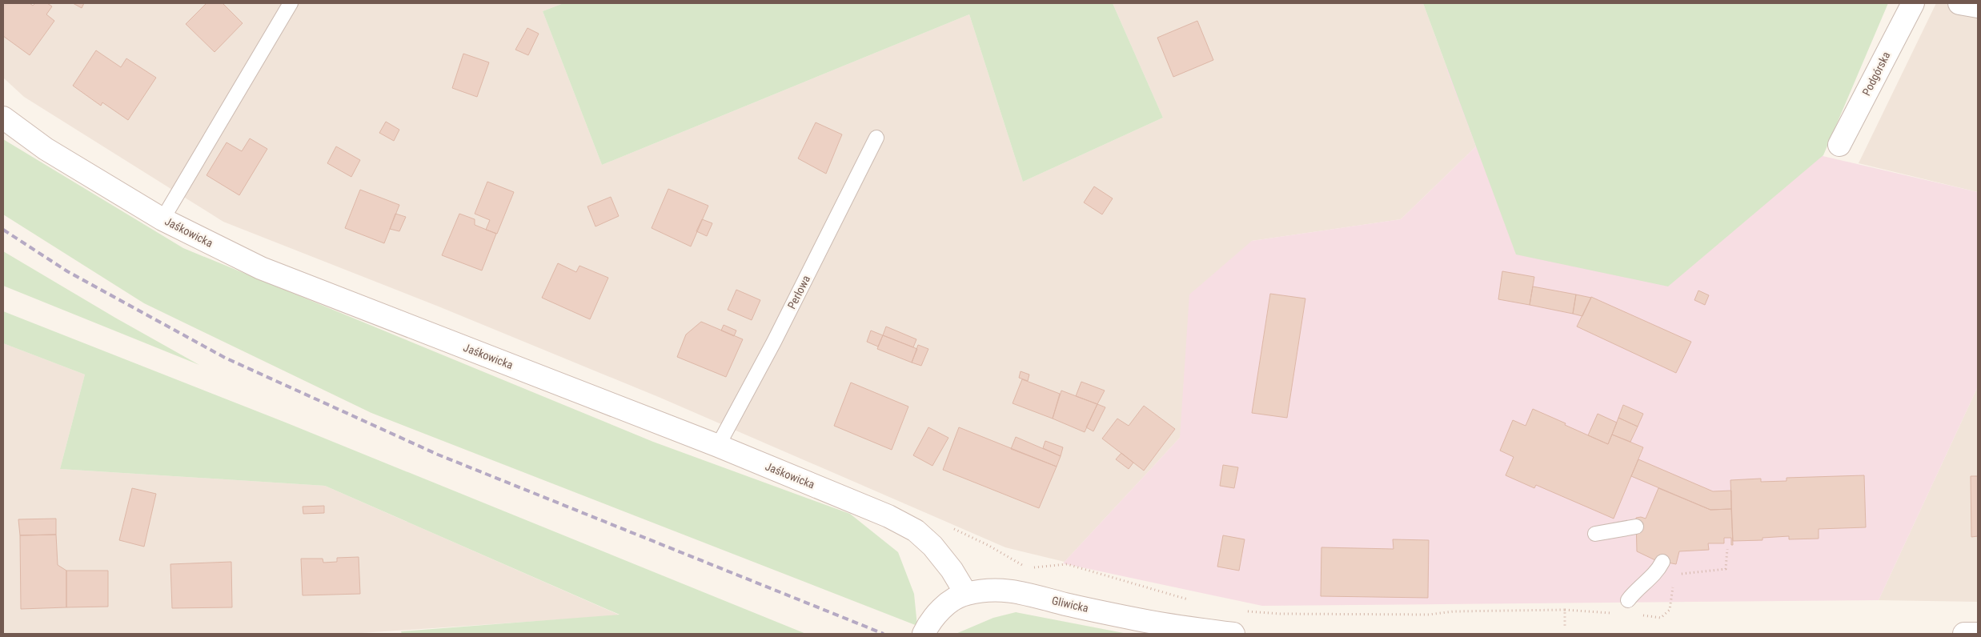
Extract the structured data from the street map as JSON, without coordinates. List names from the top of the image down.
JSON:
{
  "streets": {
    "street": ["Podgórska", "Jaśkowicka", "Gliwicka"],
    "lane": ["Perłowa"]
  },
  "crossings": [
    ["Jaśkowicka", "Perłowa"],
    ["Jaśkowicka", "Gliwicka"]
  ]
}
